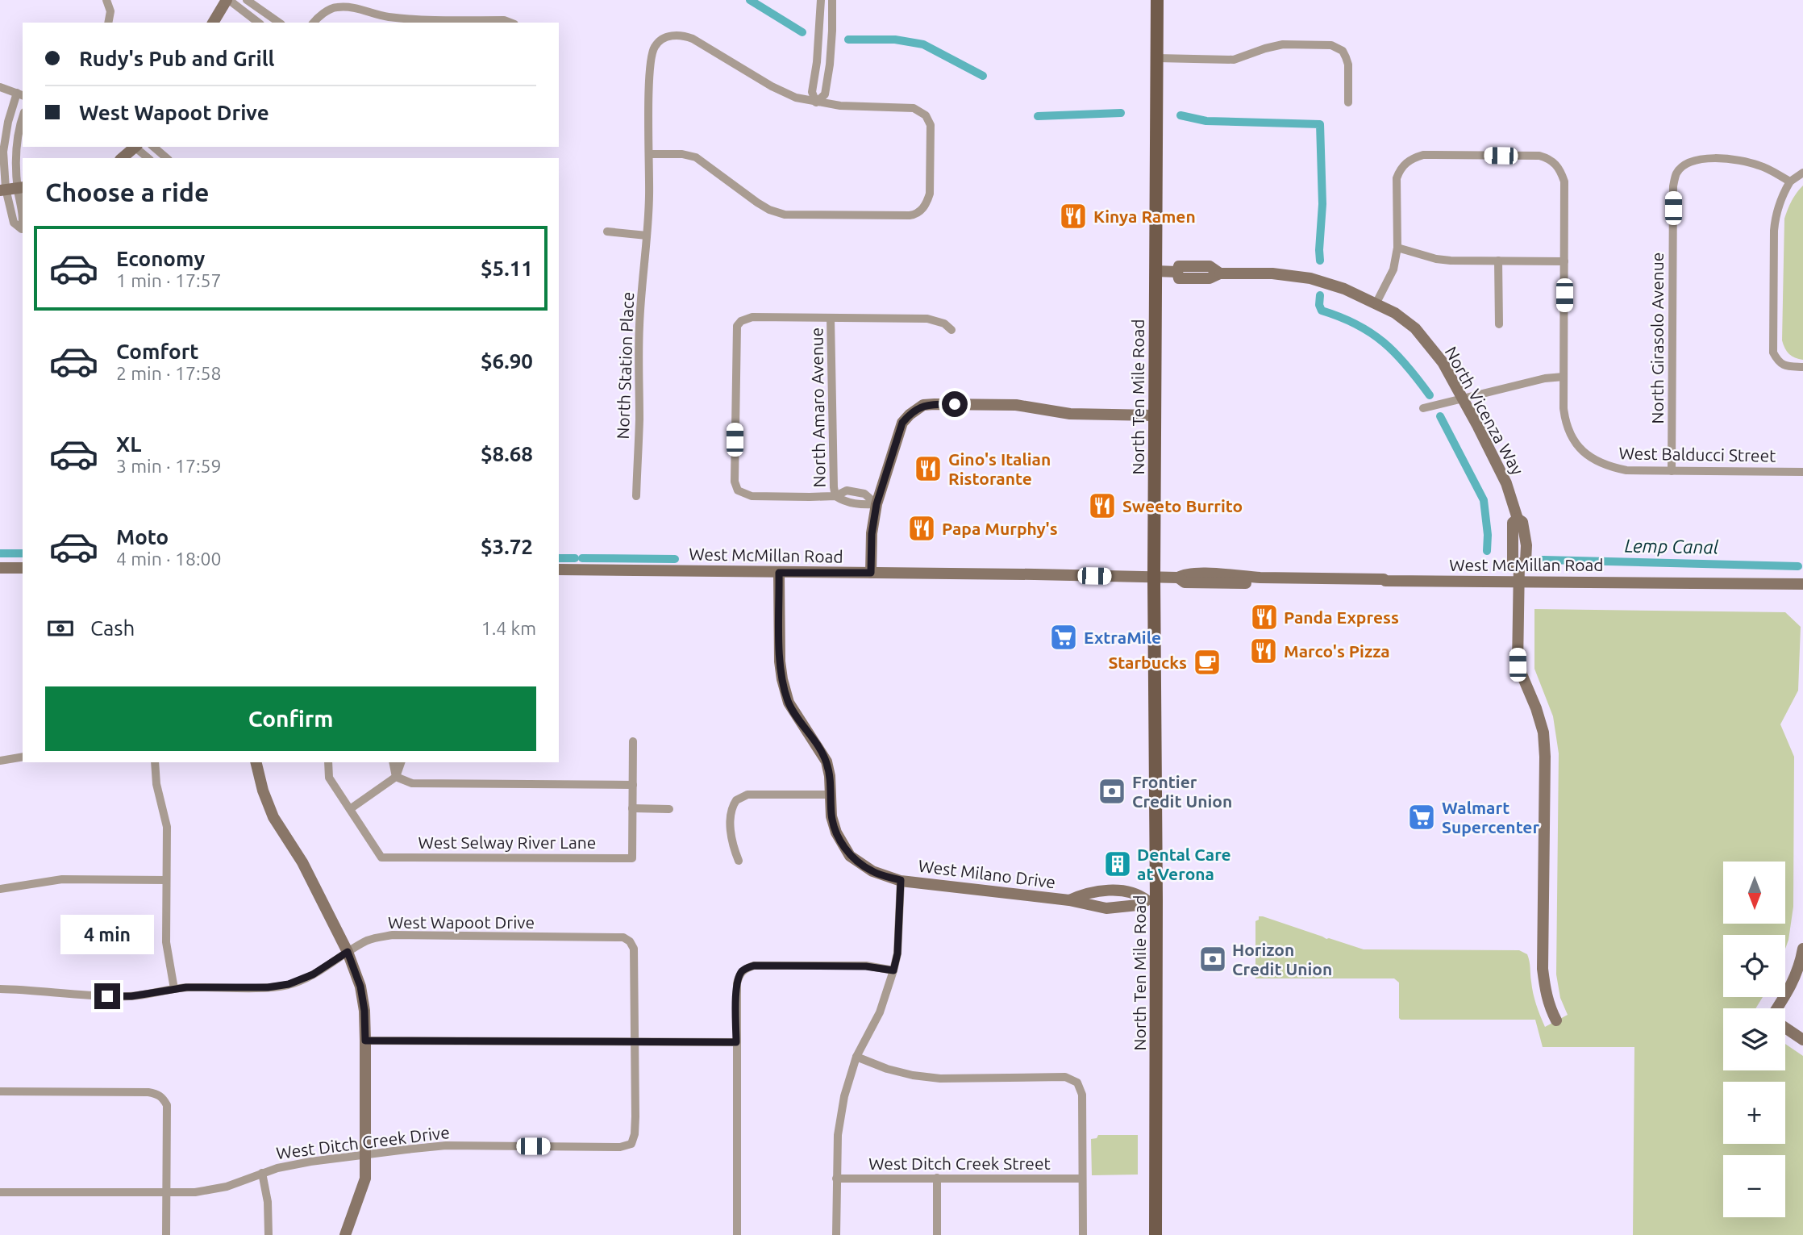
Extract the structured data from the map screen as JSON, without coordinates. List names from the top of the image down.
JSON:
{
  "streets": {
    "main road": ["North Ten Mile Road"],
    "street": [
      "North Girasolo Avenue",
      "North Station Place",
      "North Amaro Avenue",
      "North Vicenza Way",
      "West Balducci Street",
      "West McMillan Road",
      "West Selway River Lane",
      "West Milano Drive",
      "West Wapoot Drive",
      "West Ditch Creek Drive",
      "West Ditch Creek Street"
    ]
  },
  "crossings": [
    ["North Girasolo Avenue", "West Balducci Street"],
    ["North Ten Mile Road", "North Vicenza Way"],
    ["North Ten Mile Road", "West McMillan Road"],
    ["North Ten Mile Road", "West Milano Drive"],
    ["North Vicenza Way", "West McMillan Road"],
    ["West McMillan Road", "West Milano Drive"],
    ["West Wapoot Drive", "West Ditch Creek Drive"]
  ],
  "water": ["Lemp Canal"],
  "places": {
    "restaurant": [
      "Kinya Ramen",
      "Gino's Italian Ristorante",
      "Sweeto Burrito",
      "Papa Murphy's",
      "Panda Express",
      "Marco's Pizza"
    ],
    "supermarket": ["ExtraMile", "Walmart Supercenter"],
    "cafe": ["Starbucks"],
    "bank": ["Frontier Credit Union", "Horizon Credit Union"],
    "building": ["Dental Care at Verona"]
  },
  "north": "bottom",
  "page": {
    "banner": ["Rudy's Pub and Grill", "West Wapoot Drive"],
    "heading": "Choose a ride",
    "list": [
      {
        "name": "Economy",
        "note": "1 min · 17:57",
        "value": "$5.11"
      },
      {
        "name": "Comfort",
        "note": "2 min · 17:58",
        "value": "$6.90"
      },
      {
        "name": "XL",
        "note": "3 min · 17:59",
        "value": "$8.68"
      },
      {
        "name": "Moto",
        "note": "4 min · 18:00",
        "value": "$3.72"
      }
    ],
    "pay": ["Cash", "1.4 km"],
    "buttons": "Confirm",
    "map_buttons": ["+", "−"],
    "bubble": "4 min"
  }
}
